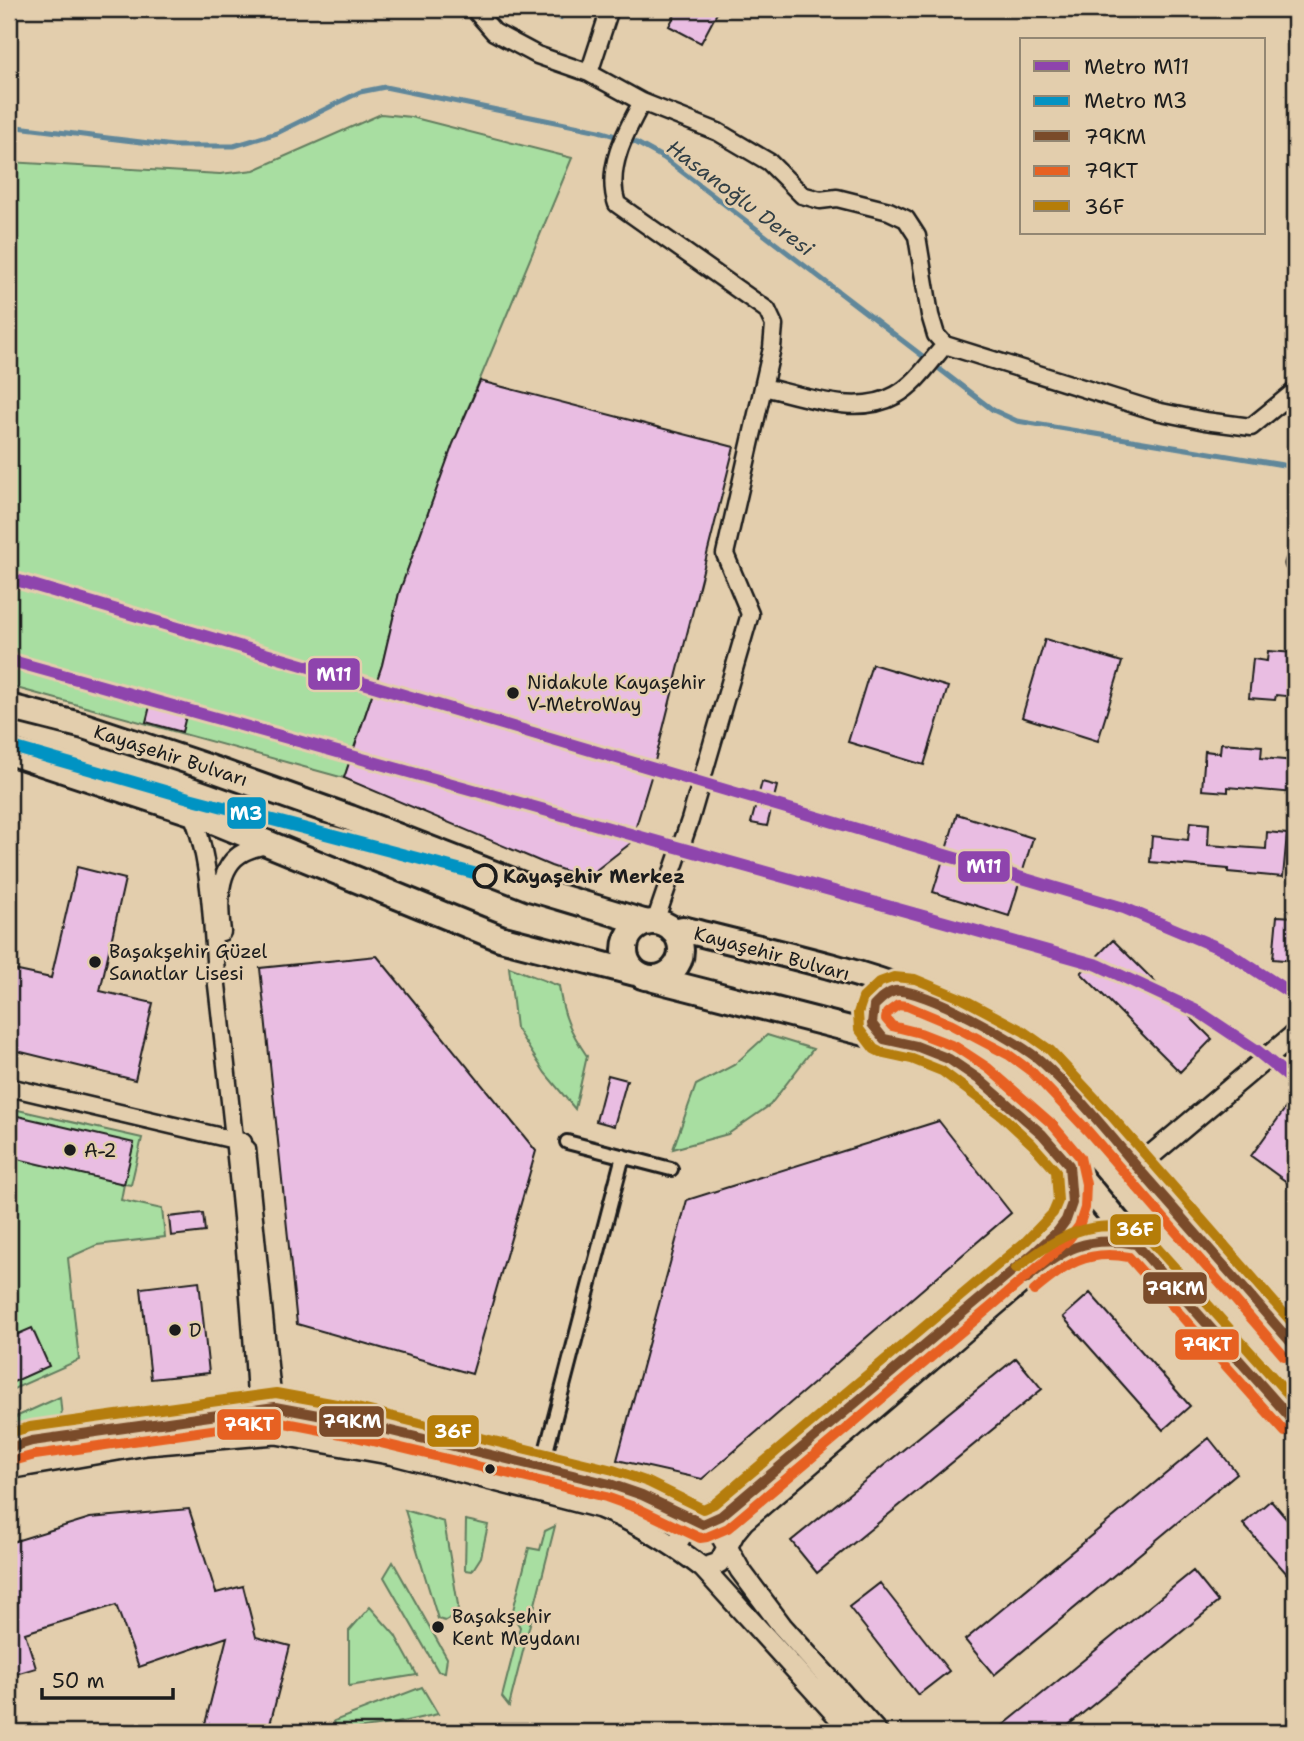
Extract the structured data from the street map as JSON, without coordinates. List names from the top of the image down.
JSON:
{
  "streets": {
    "main road": ["Kayaşehir Bulvarı"]
  },
  "water": ["Hasanoğlu Deresi"],
  "places": [
    "Nidakule Kayaşehir V-MetroWay",
    "Kayaşehir Merkez",
    "Başakşehir Güzel Sanatlar Lisesi",
    "A-2",
    "D",
    "Başakşehir Kent Meydanı"
  ],
  "lines": [
    "metro line M11",
    "metro line M3",
    "transit line 36F",
    "transit line 79KM",
    "transit line 79KT"
  ],
  "legend": [
    "Metro M11",
    "Metro M3",
    "79KM",
    "79KT",
    "36F"
  ],
  "scale_bar": "50 m"
}
